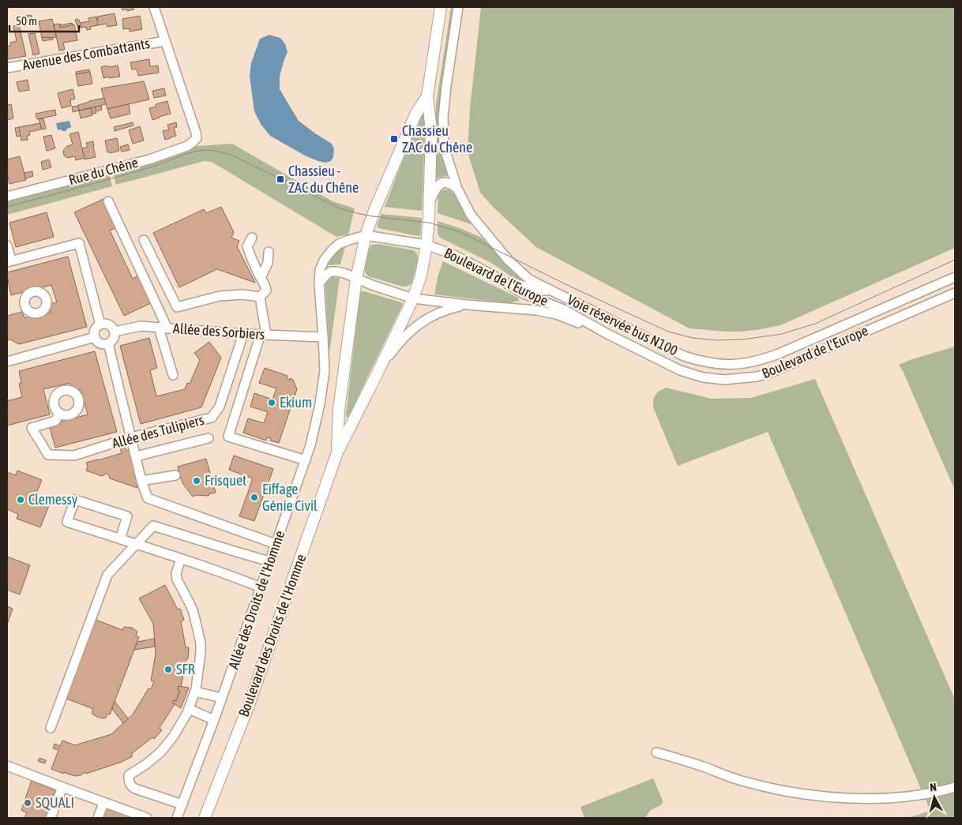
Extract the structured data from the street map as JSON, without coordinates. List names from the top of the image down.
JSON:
{
  "streets": {
    "main road": ["Boulevard des Droits de l'Homme"],
    "street": [
      "Avenue des Combattants",
      "Rue du Chêne",
      "Boulevard de l'Europe",
      "Voie réservée bus N100",
      "Allée des Sorbiers",
      "Allée des Tulipiers",
      "Allée des Droits de l'Homme"
    ]
  },
  "crossings": [
    ["Avenue des Combattants", "Rue du Chêne"],
    ["Boulevard de l'Europe", "Allée des Droits de l'Homme"],
    ["Boulevard de l'Europe", "Boulevard des Droits de l'Homme"],
    ["Allée des Sorbiers", "Allée des Tulipiers"],
    ["Allée des Sorbiers", "Allée des Droits de l'Homme"],
    ["Allée des Droits de l'Homme", "Boulevard des Droits de l'Homme"]
  ],
  "places": {
    "transit": ["Chassieu ZAC du Chêne", "Chassieu - ZAC du Chêne"],
    "other": [
      "Ekium",
      "Frisquet",
      "Eiffage Génie Civil",
      "Clemessy",
      "SFR",
      "SQUALI"
    ]
  },
  "scale_bar": "50 m",
  "north": "top"
}
